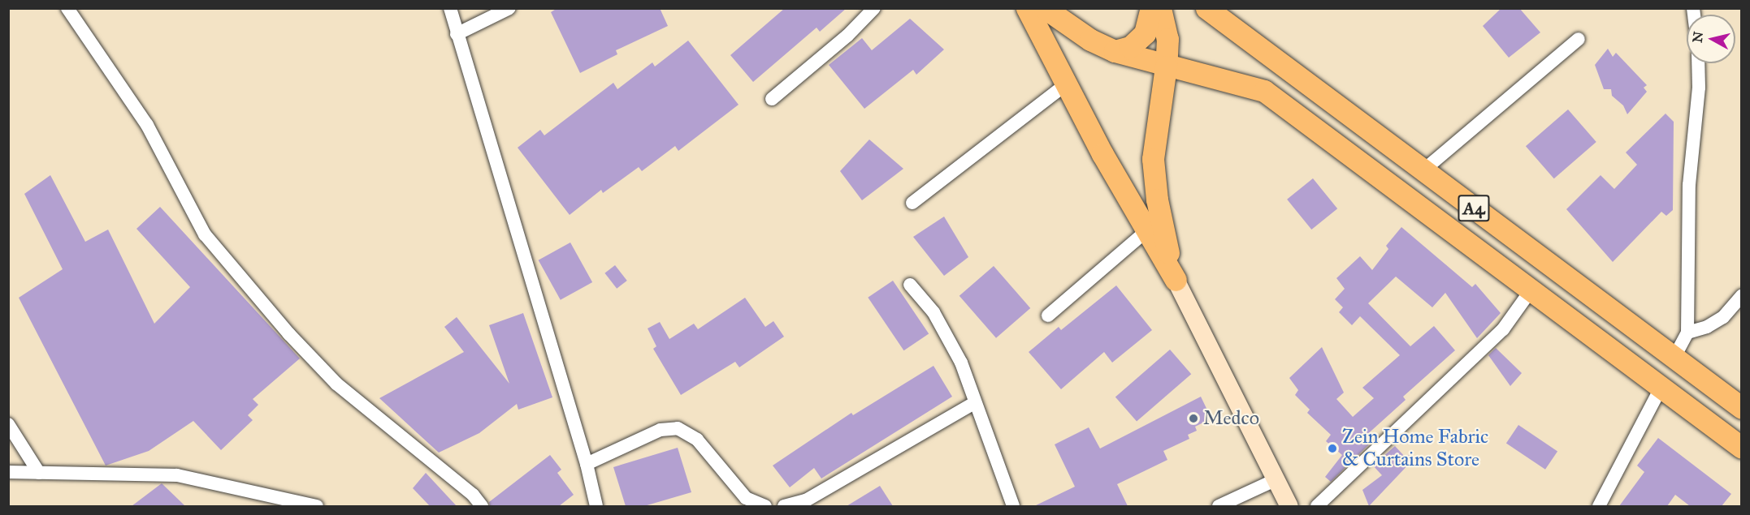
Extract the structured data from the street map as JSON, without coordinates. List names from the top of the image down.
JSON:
{
  "streets": {
    "highway": ["A4"]
  },
  "places": ["Medco", "Zein Home Fabric & Curtains Store"],
  "north": "left"
}
